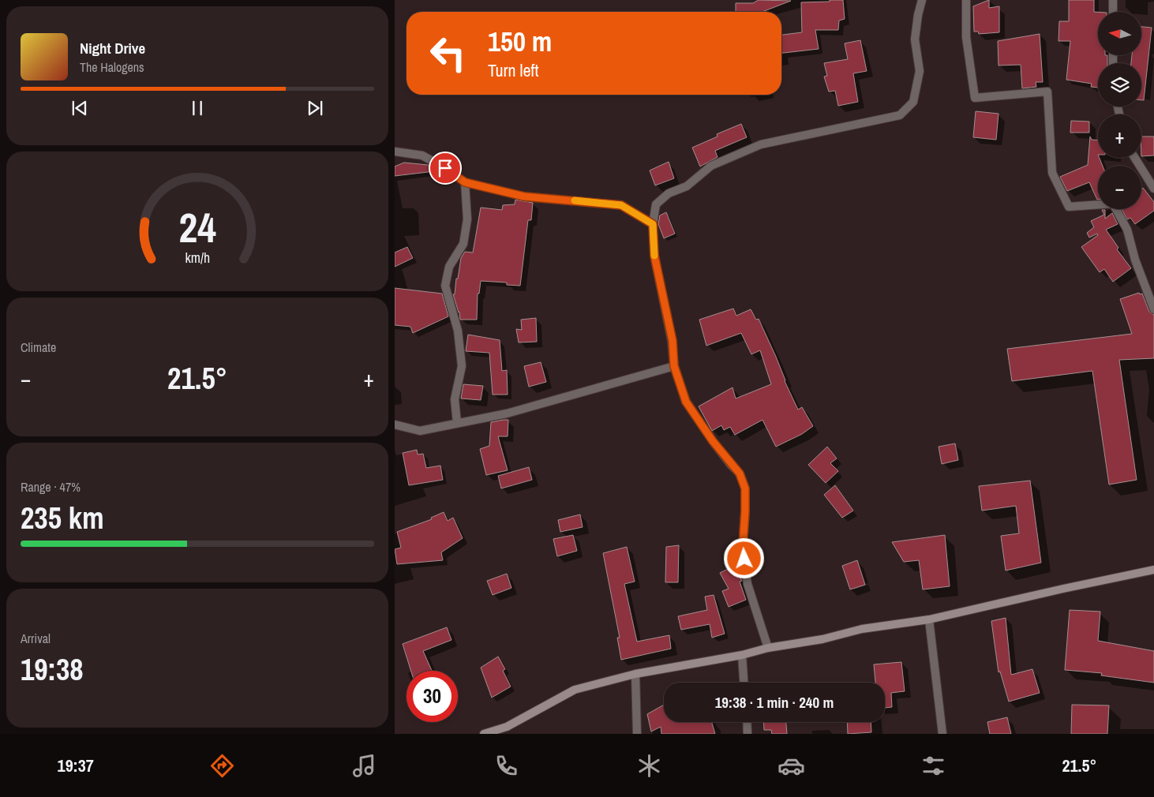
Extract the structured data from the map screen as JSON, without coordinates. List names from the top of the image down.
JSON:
{
  "north": "left",
  "page": {
    "map_buttons": ["+", "−"],
    "turn": ["150 m", "Turn left"],
    "song": ["Night Drive", "The Halogens"],
    "tile": [
      "Climate",
      ["Range · 47%", "235 km"],
      ["Arrival", "19:38"]
    ],
    "heat": ["−", "21.5°", "+"],
    "limit": "30",
    "trip": "19:38 · 1 min · 240 m",
    "tabs": ["19:37", "21.5°"],
    "gauge": ["24", "km/h"]
  }
}
